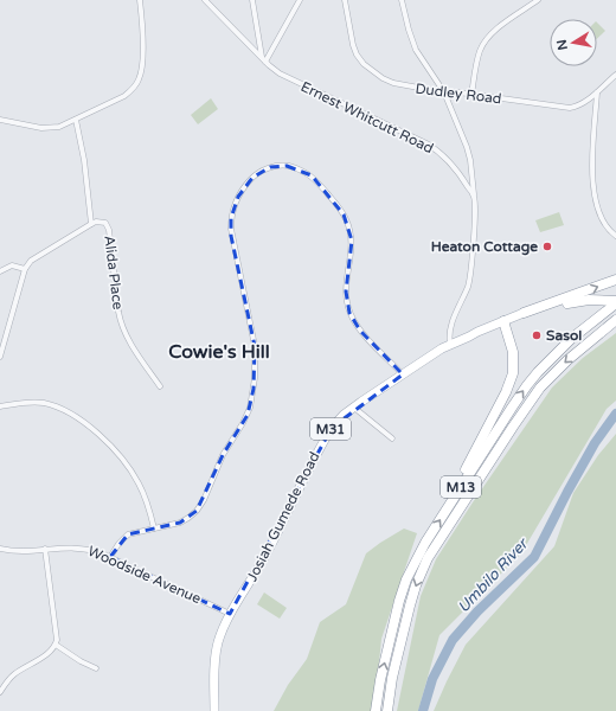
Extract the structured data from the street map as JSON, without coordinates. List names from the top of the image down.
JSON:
{
  "streets": {
    "highway": ["M13"],
    "main road": ["M31", "Josiah Gumede Road"],
    "street": [
      "Dudley Road",
      "Ernest Whitcutt Road",
      "Alida Place",
      "Woodside Avenue"
    ]
  },
  "crossings": [
    ["Josiah Gumede Road", "Woodside Avenue"]
  ],
  "districts": ["Cowie's Hill"],
  "water": ["Umbilo River"],
  "places": ["Heaton Cottage", "Sasol"],
  "north": "left"
}
